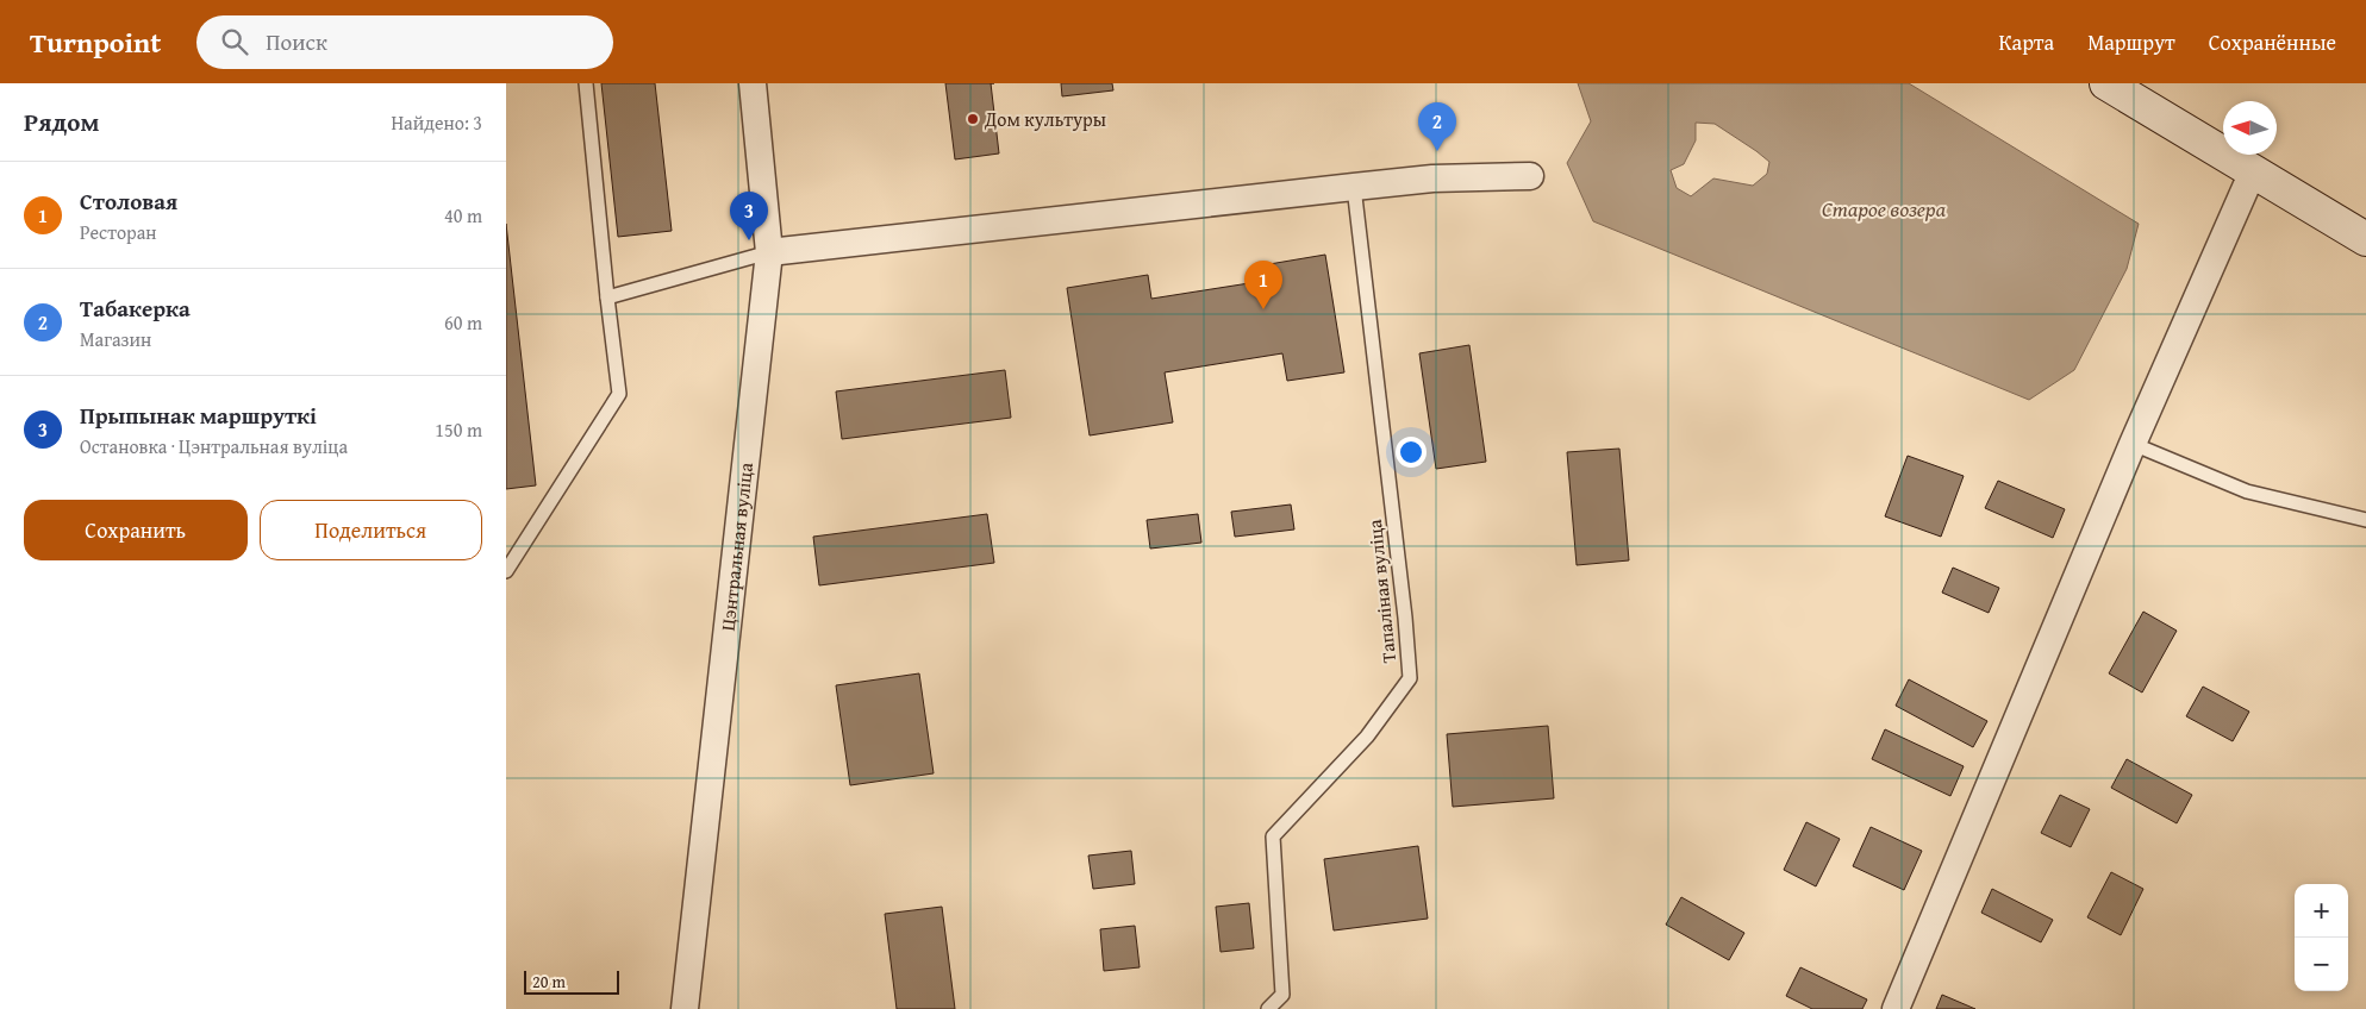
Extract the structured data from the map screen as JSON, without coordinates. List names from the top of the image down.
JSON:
{
  "streets": {
    "street": ["Цэнтральная вуліца"],
    "lane": ["Тапаліная вуліца"]
  },
  "water": ["Старое возера"],
  "places": ["Дом культуры"],
  "scale_bar": "20 m",
  "north": "left",
  "page": {
    "header": "Turnpoint",
    "search": "Поиск",
    "nav": ["Карта", "Маршрут", "Сохранённые"],
    "heading": ["Рядом", "Найдено: 3"],
    "pins": ["2", "3", "1"],
    "list": [
      {
        "mark": "1",
        "name": "Столовая",
        "note": "Ресторан",
        "value": "40 m"
      },
      {
        "mark": "2",
        "name": "Табакерка",
        "note": "Магазин",
        "value": "60 m"
      },
      {
        "mark": "3",
        "name": "Прыпынак маршруткі",
        "note": "Остановка · Цэнтральная вуліца",
        "value": "150 m"
      }
    ],
    "buttons": ["Сохранить", "Поделиться"],
    "map_buttons": ["+", "−"],
    "scale": "20 m"
  }
}
